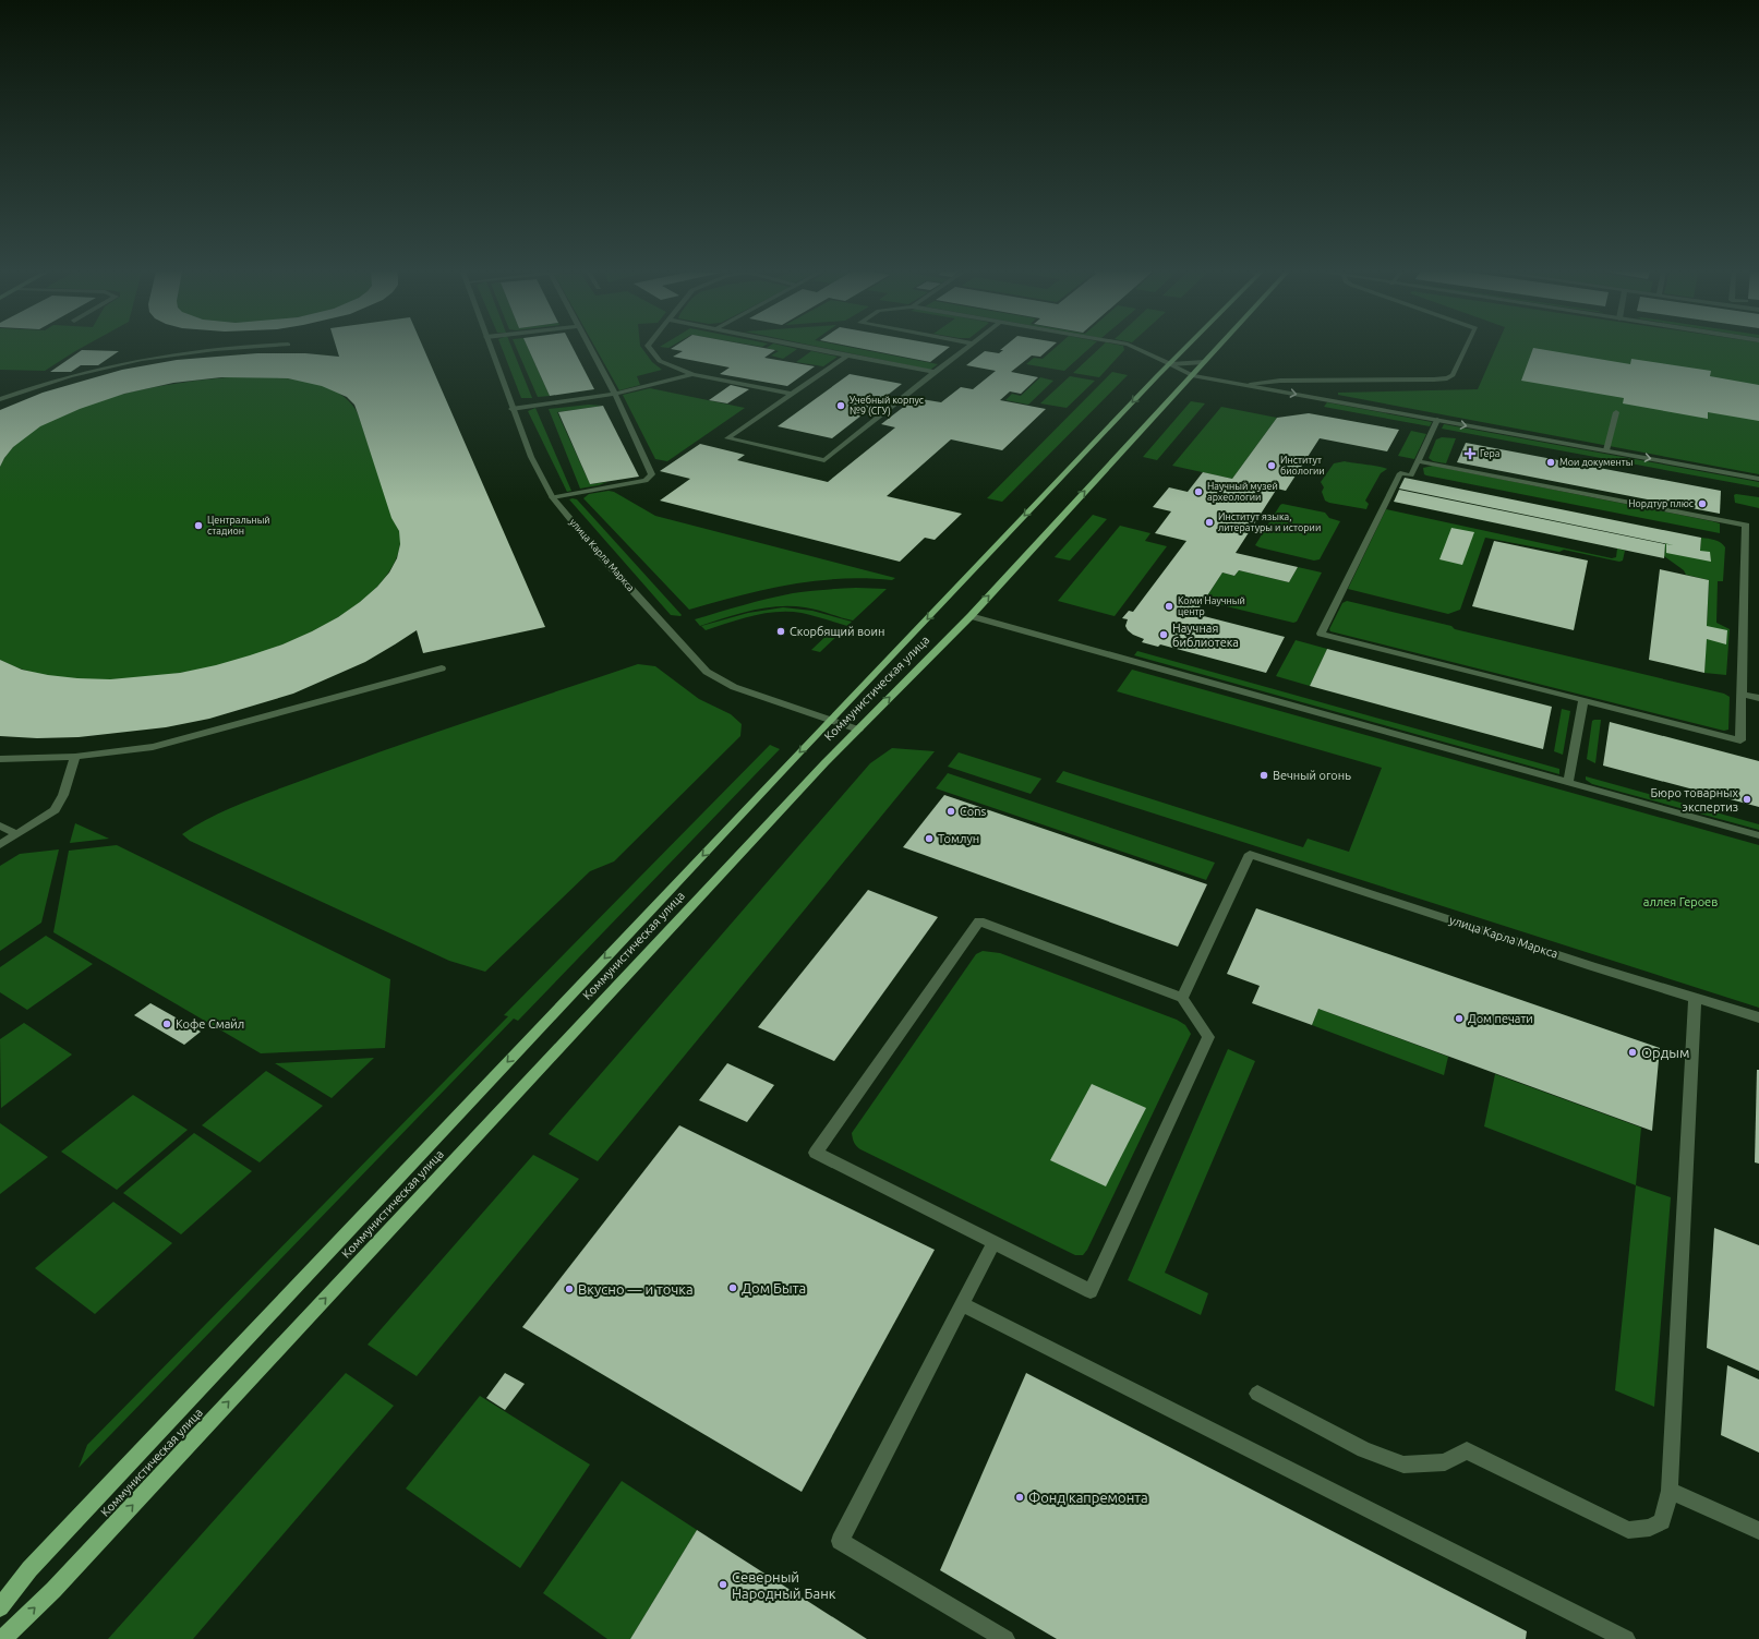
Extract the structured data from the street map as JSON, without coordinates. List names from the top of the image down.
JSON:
{
  "streets": {
    "main road": ["Коммунистическая улица"],
    "street": ["улица Карла Маркса"]
  },
  "crossings": [
    ["улица Карла Маркса", "Коммунистическая улица"]
  ],
  "parks": ["аллея Героев"],
  "places": {
    "other": [
      "Учебный корпус №9 (СГУ)",
      "Мои документы",
      "Институт биологии",
      "Научный музей археологии",
      "Нордтур плюс",
      "Институт языка, литературы и истории",
      "Центральный стадион",
      "Коми Научный центр",
      "Скорбящий воин",
      "Научная библиотека",
      "Вечный огонь",
      "Бюро товарных экспертиз",
      "Cons",
      "Томлун",
      "Дом печати",
      "Кофе Смайл",
      "Ордым",
      "Дом Быта",
      "Вкусно — и точка",
      "Фонд капремонта",
      "Северный Народный Банк"
    ],
    "health": ["Гера"]
  }
}
